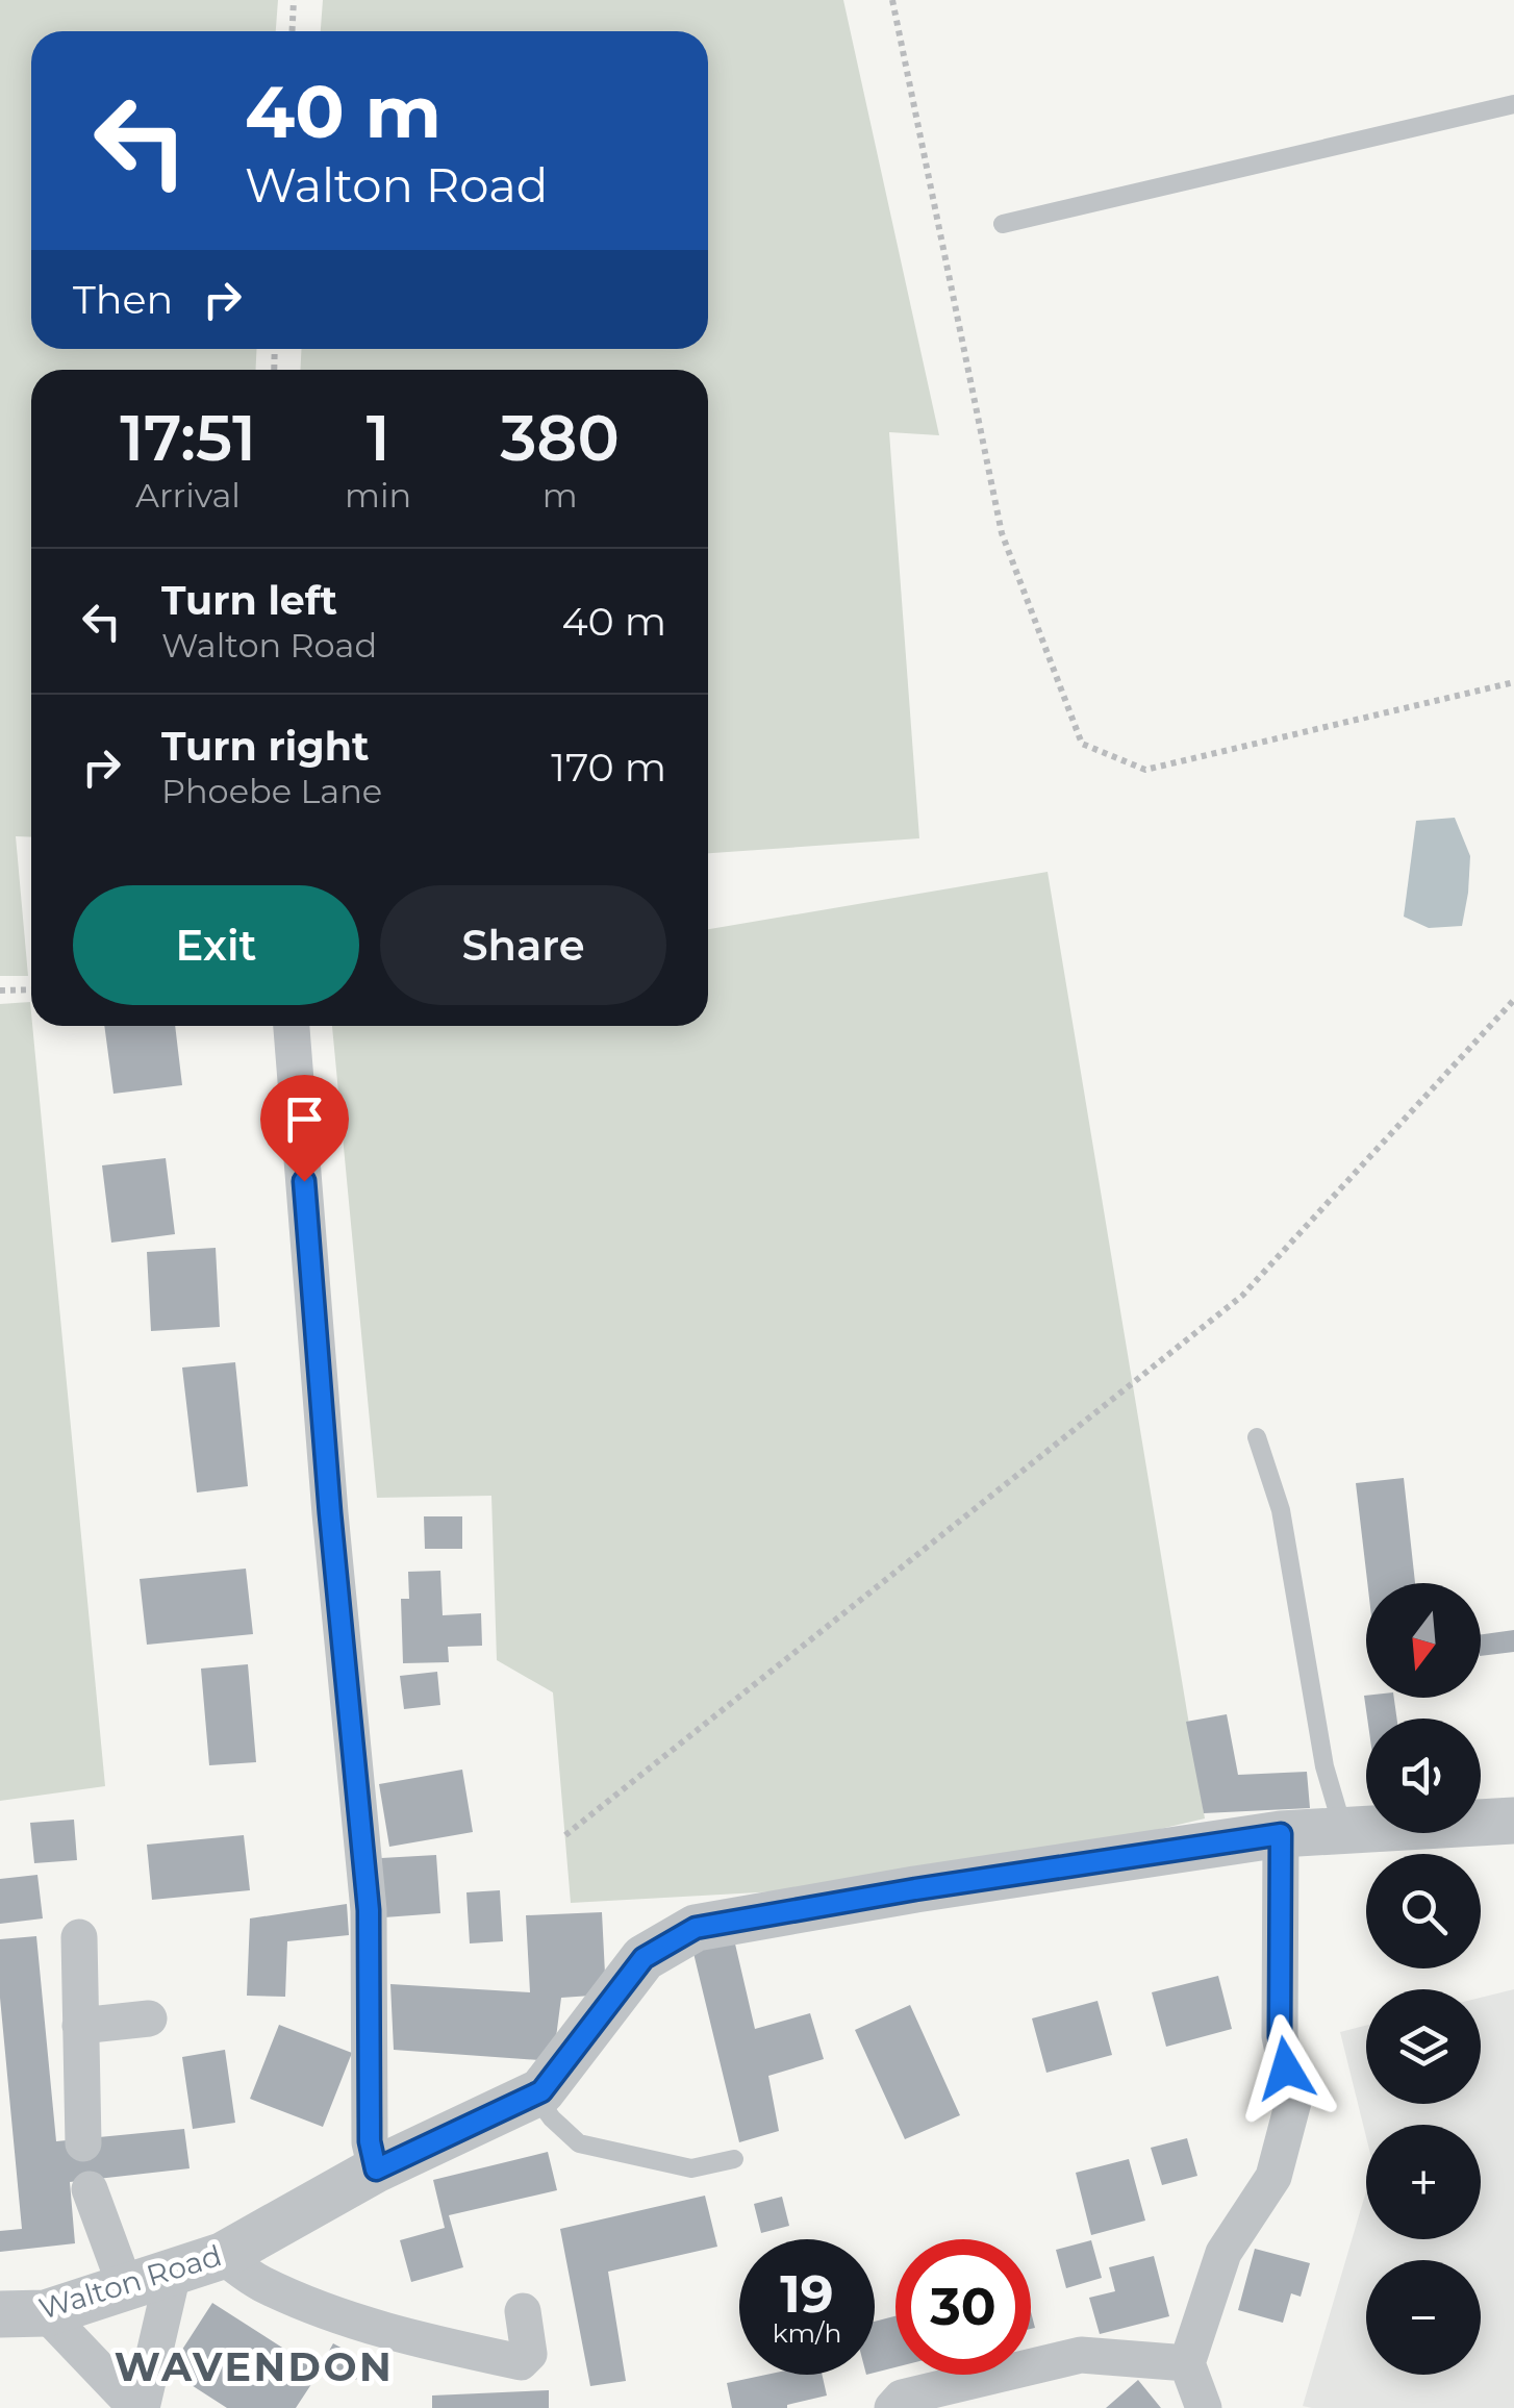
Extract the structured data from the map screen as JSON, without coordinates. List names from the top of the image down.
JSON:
{
  "streets": {
    "street": ["Walton Road"]
  },
  "districts": ["WAVENDON"],
  "north": "bottom",
  "page": {
    "turn": ["40 m", "Walton Road"],
    "then": "Then",
    "eta": [
      "17:51",
      "Arrival",
      "1",
      "min",
      "380",
      "m"
    ],
    "list": [
      {
        "name": "Turn left",
        "note": "Walton Road",
        "value": "40 m"
      },
      {
        "name": "Turn right",
        "note": "Phoebe Lane",
        "value": "170 m"
      }
    ],
    "buttons": ["Exit", "Share"],
    "map_buttons": ["+", "−"],
    "speed": "19 km/h",
    "limit": "30"
  }
}
